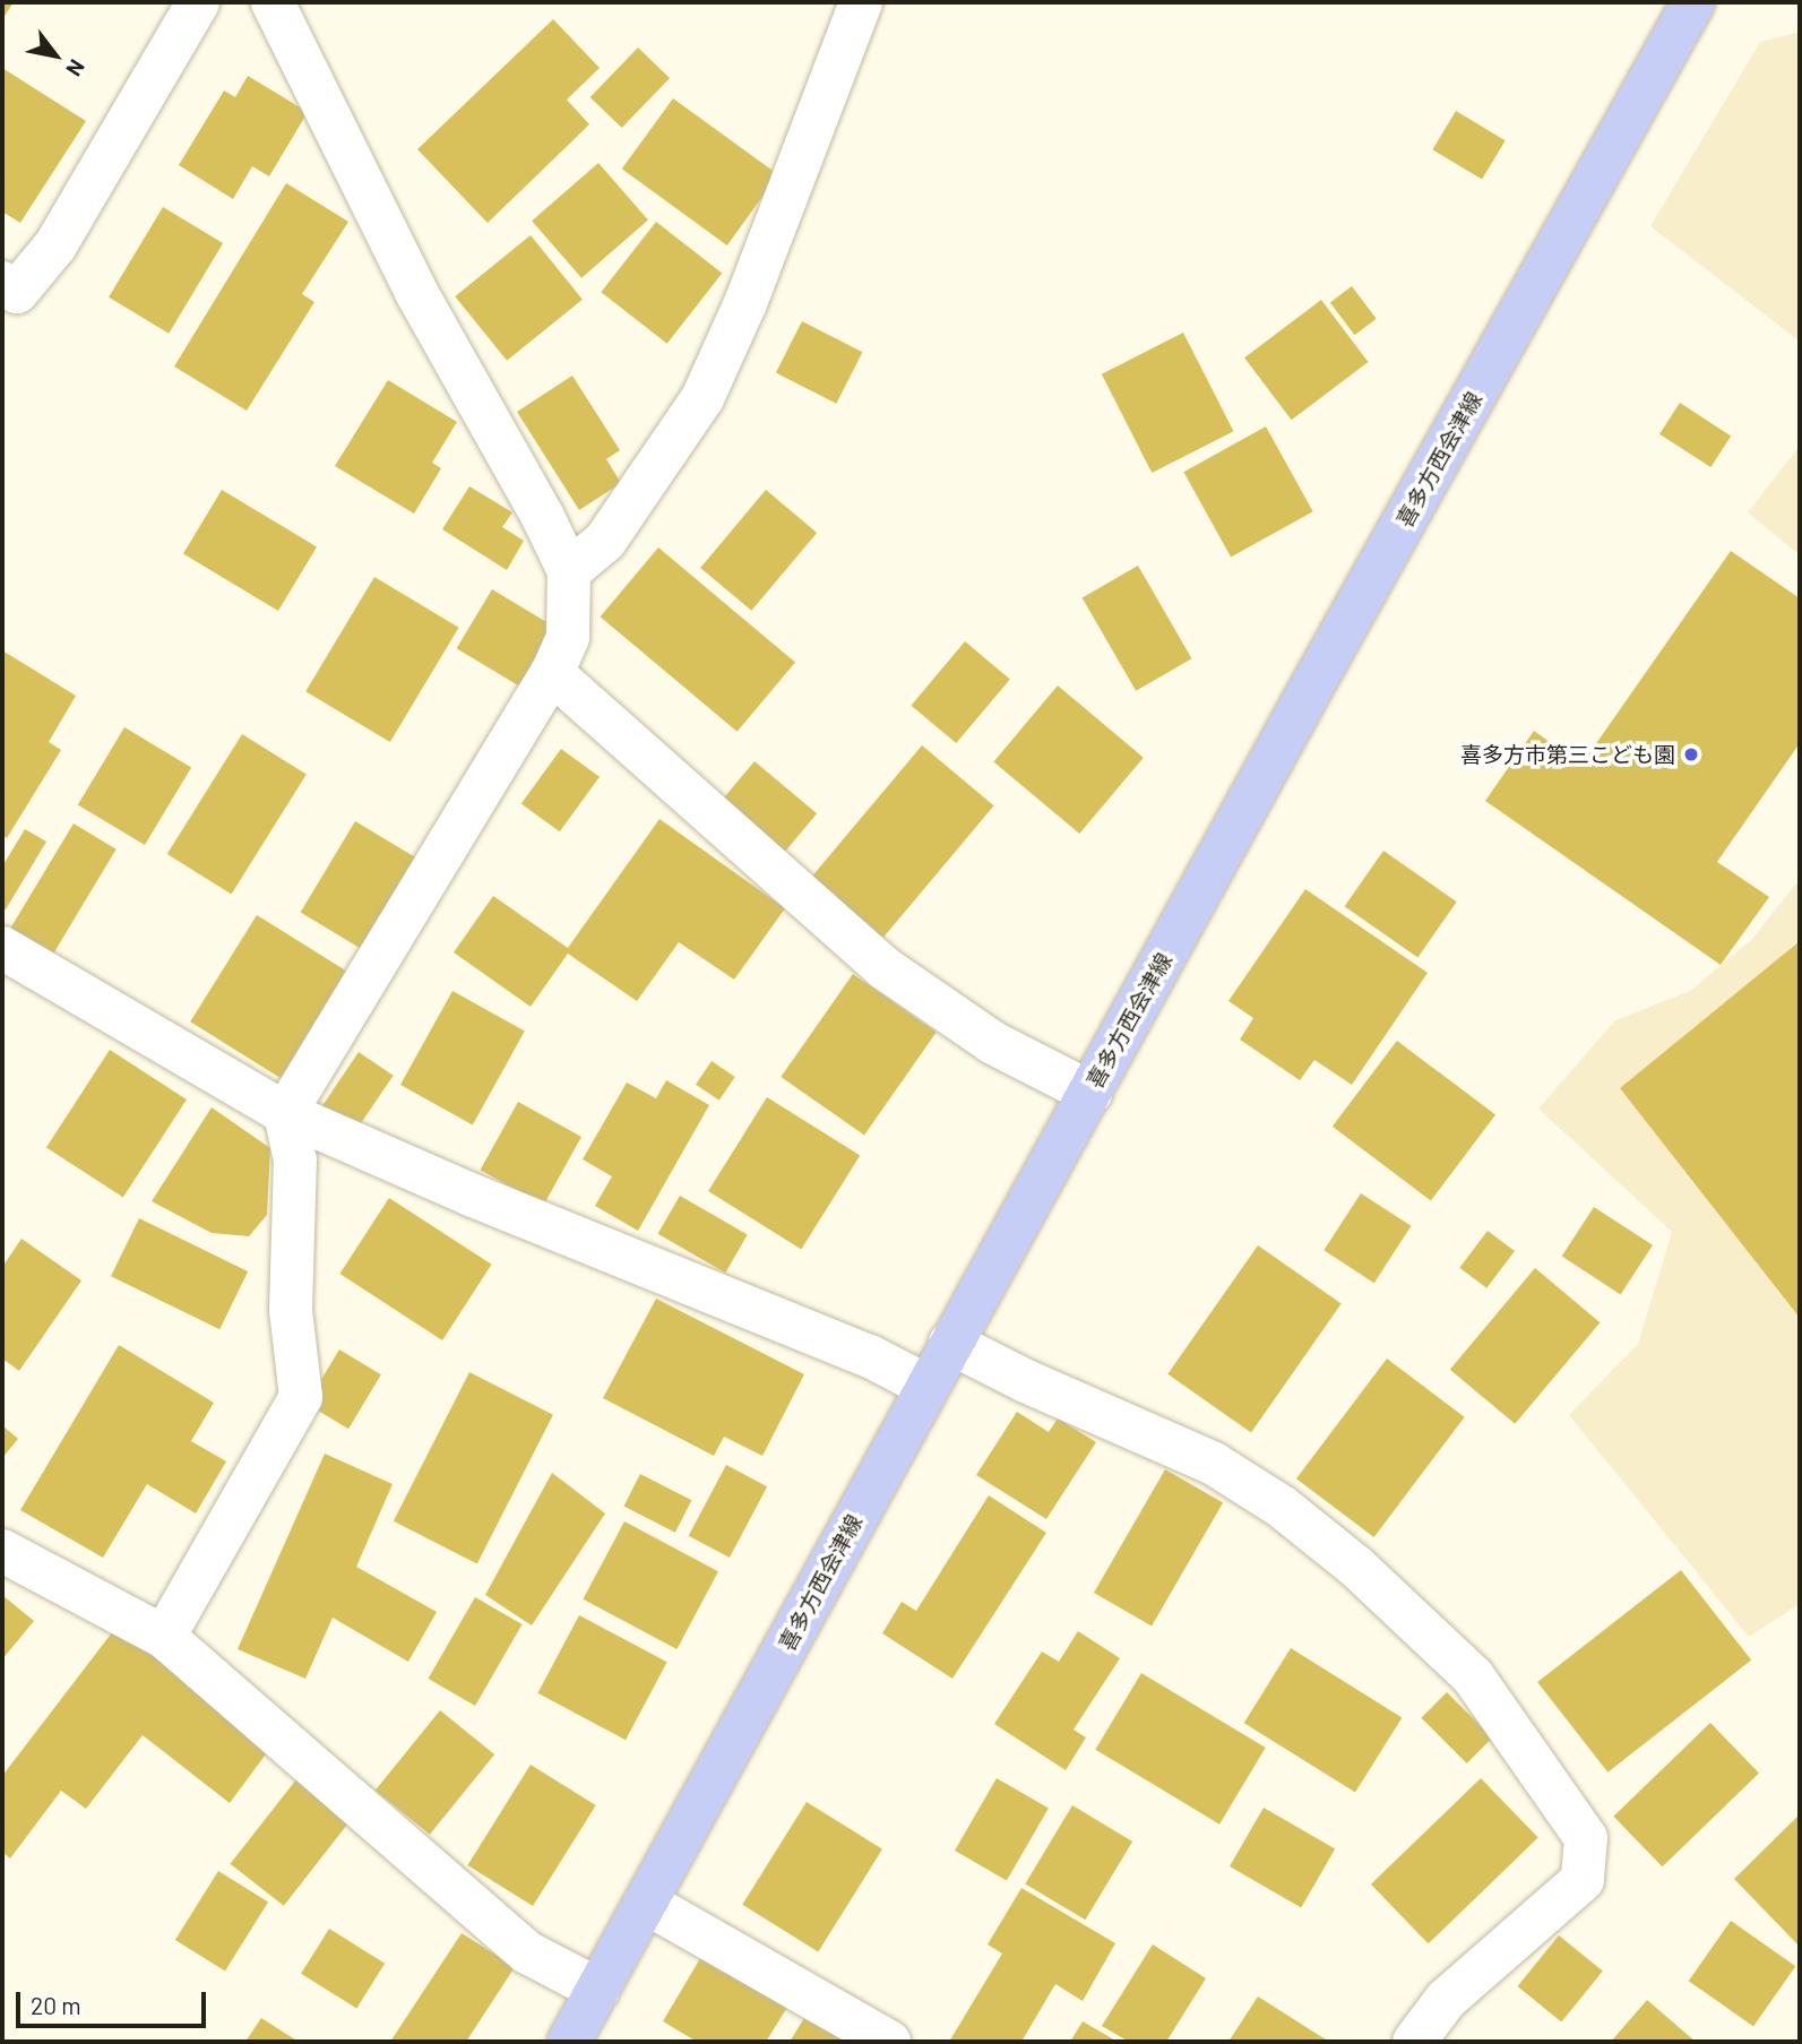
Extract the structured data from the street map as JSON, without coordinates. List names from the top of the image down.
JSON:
{
  "streets": {
    "main road": ["喜多方西会津線"]
  },
  "places": ["喜多方市第三こども園"],
  "scale_bar": "20 m",
  "north": "bottom right"
}
